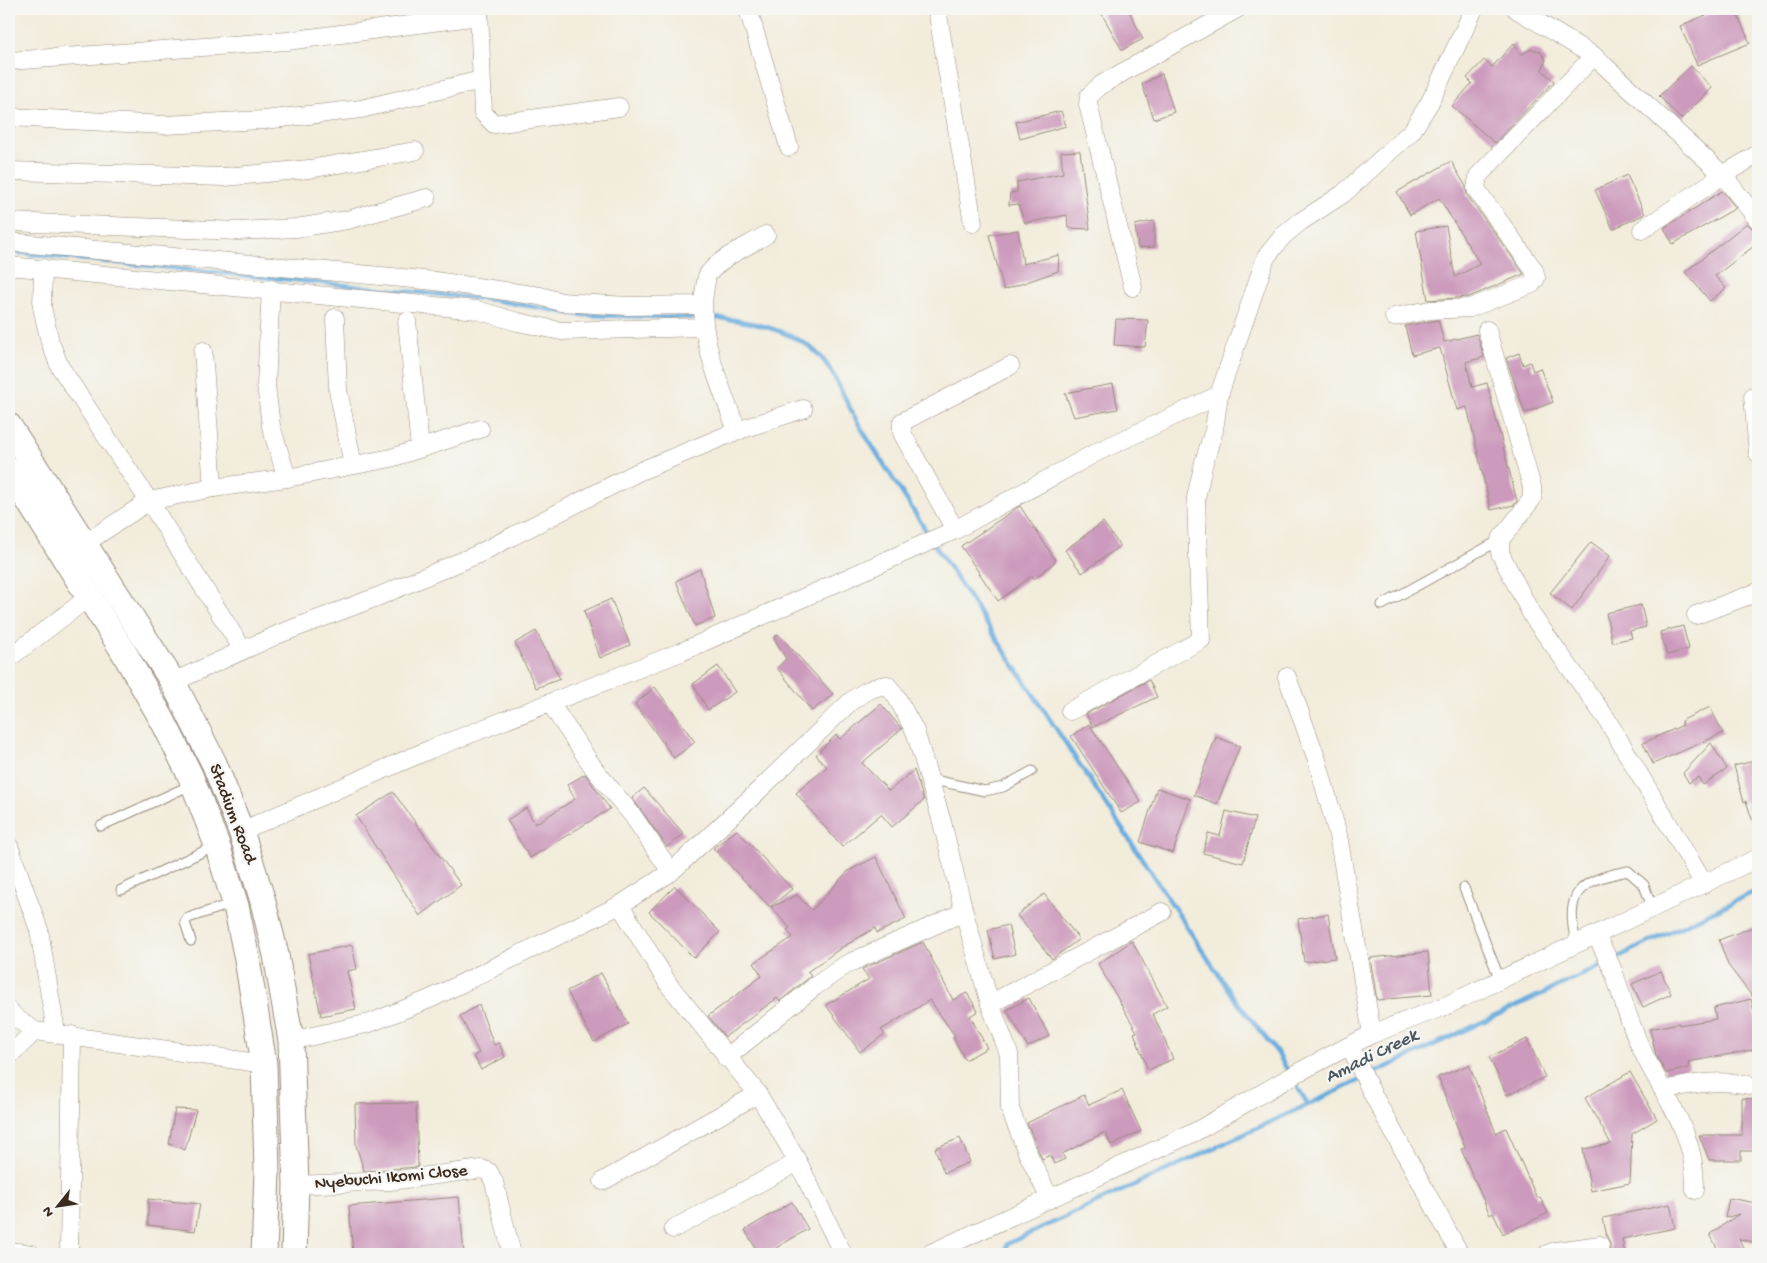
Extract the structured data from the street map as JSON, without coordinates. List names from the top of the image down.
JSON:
{
  "streets": {
    "main road": ["Stadium Road"],
    "street": ["Nyebuchi Ikomi Close"]
  },
  "crossings": [
    ["Stadium Road", "Nyebuchi Ikomi Close"]
  ],
  "water": ["Amadi Creek"],
  "north": "bottom left"
}
